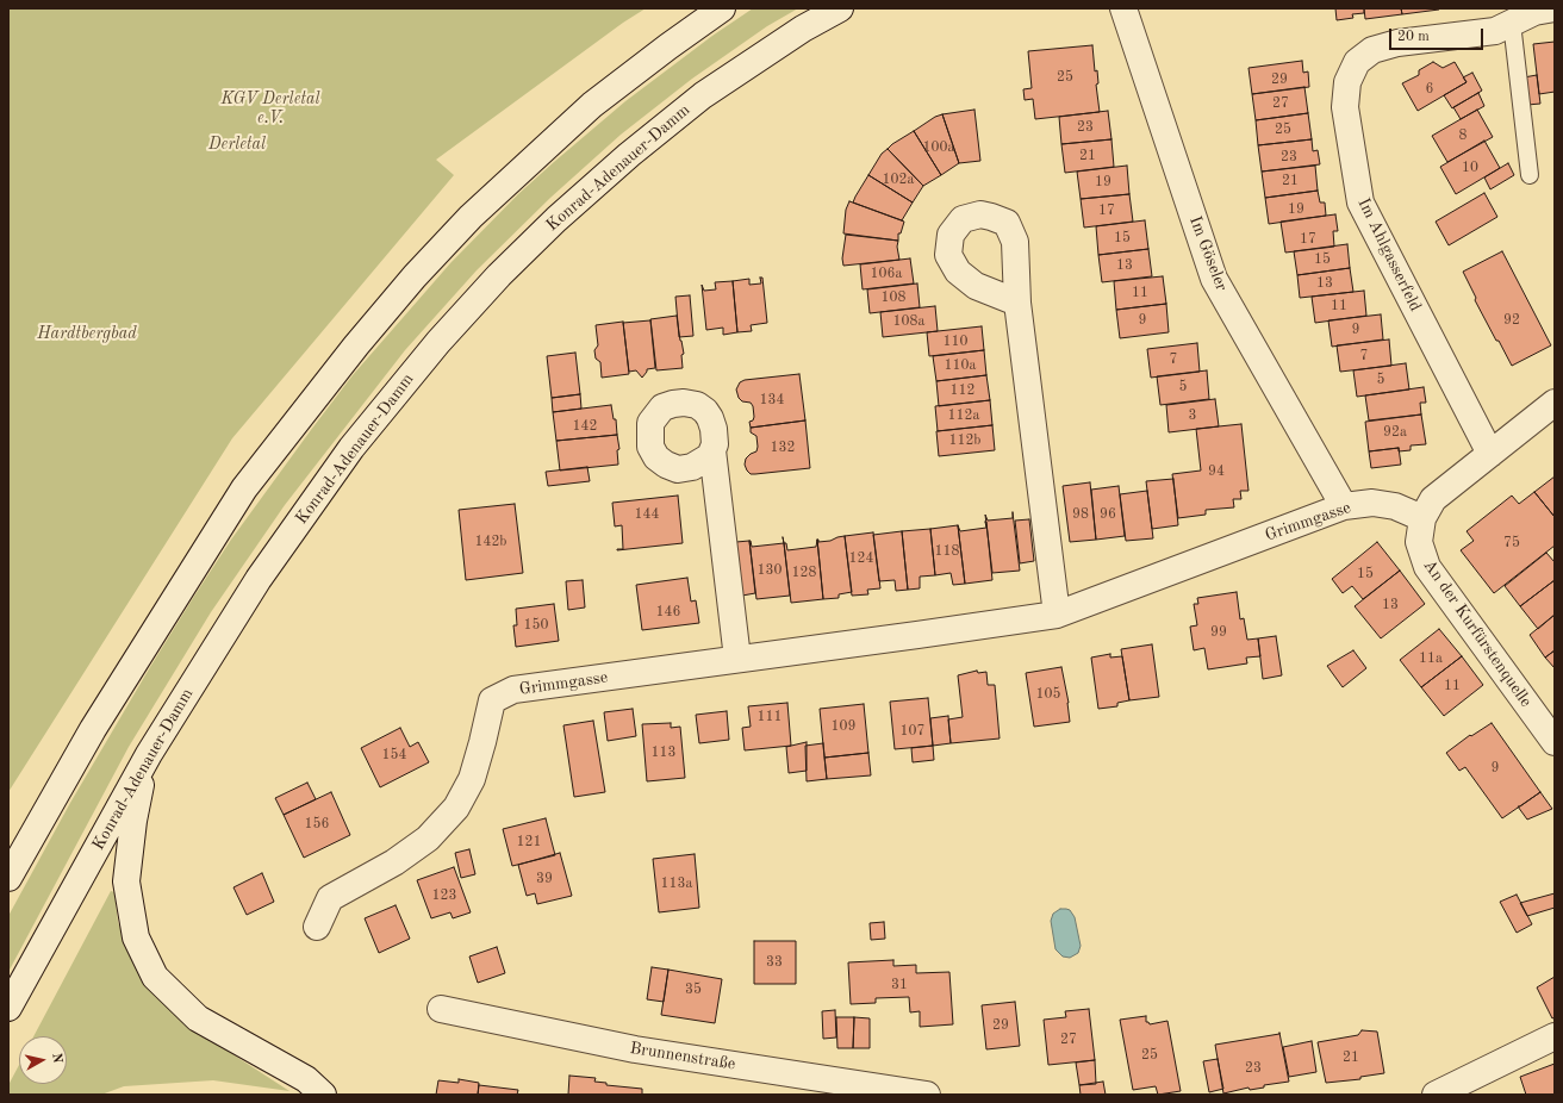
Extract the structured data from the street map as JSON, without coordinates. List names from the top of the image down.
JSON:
{
  "streets": {
    "street": [
      "Konrad-Adenauer-Damm",
      "Im Göseler",
      "Im Ahlgasserfeld",
      "Grimmgasse",
      "An der Kurfürstenquelle",
      "Brunnenstraße"
    ]
  },
  "crossings": [
    ["Im Göseler", "Grimmgasse"],
    ["Grimmgasse", "An der Kurfürstenquelle"]
  ],
  "parks": ["KGV Derletal e.V.", "Derletal", "Hardtbergbad"],
  "house_numbers": [
    "25",
    "29",
    "6",
    "27",
    "23",
    "25",
    "8",
    "100a",
    "21",
    "23",
    "10",
    "102a",
    "21",
    "19",
    "19",
    "17",
    "15",
    "17",
    "15",
    "13",
    "106a",
    "13",
    "11",
    "108",
    "11",
    "9",
    "92",
    "108a",
    "9",
    "110",
    "7",
    "7",
    "110a",
    "5",
    "5",
    "112",
    "134",
    "112a",
    "3",
    "142",
    "92a",
    "112b",
    "132",
    "94",
    "144",
    "98",
    "96",
    "142b",
    "75",
    "118",
    "124",
    "130",
    "128",
    "15",
    "13",
    "146",
    "150",
    "99",
    "11a",
    "11",
    "105",
    "111",
    "109",
    "107",
    "113",
    "154",
    "9",
    "156",
    "121",
    "39",
    "113a",
    "123",
    "33",
    "31",
    "35",
    "29",
    "27",
    "25",
    "21",
    "23"
  ],
  "scale_bar": "20 m",
  "north": "right"
}
